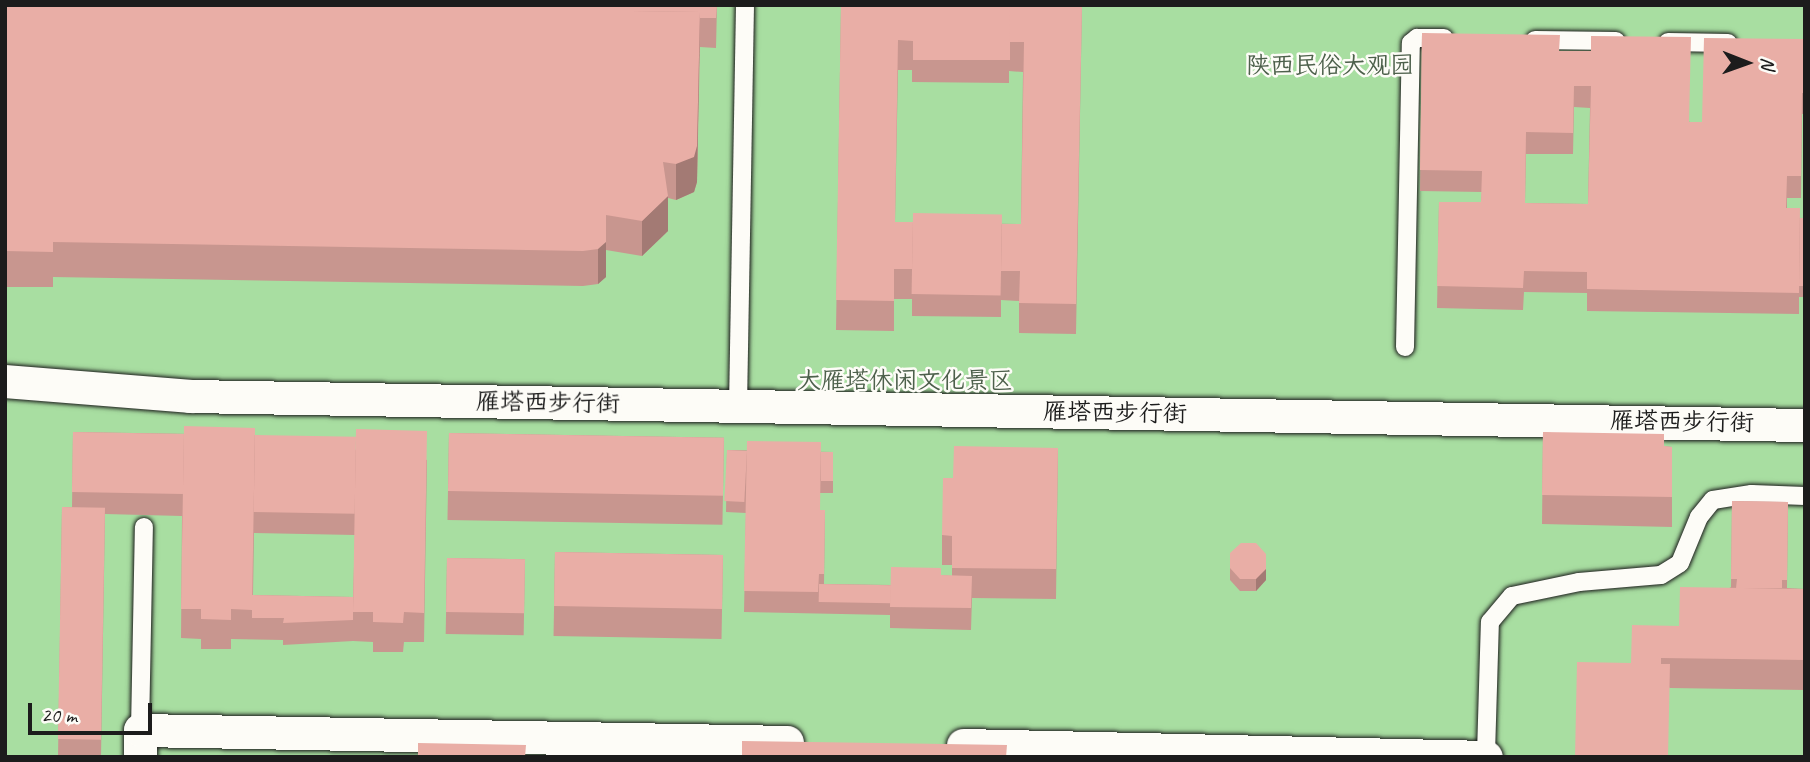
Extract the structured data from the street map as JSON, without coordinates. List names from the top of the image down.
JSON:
{
  "streets": {
    "street": ["雁塔西步行街"]
  },
  "parks": ["陕西民俗大观园", "大雁塔休闲文化景区"],
  "scale_bar": "20 m",
  "north": "right"
}
